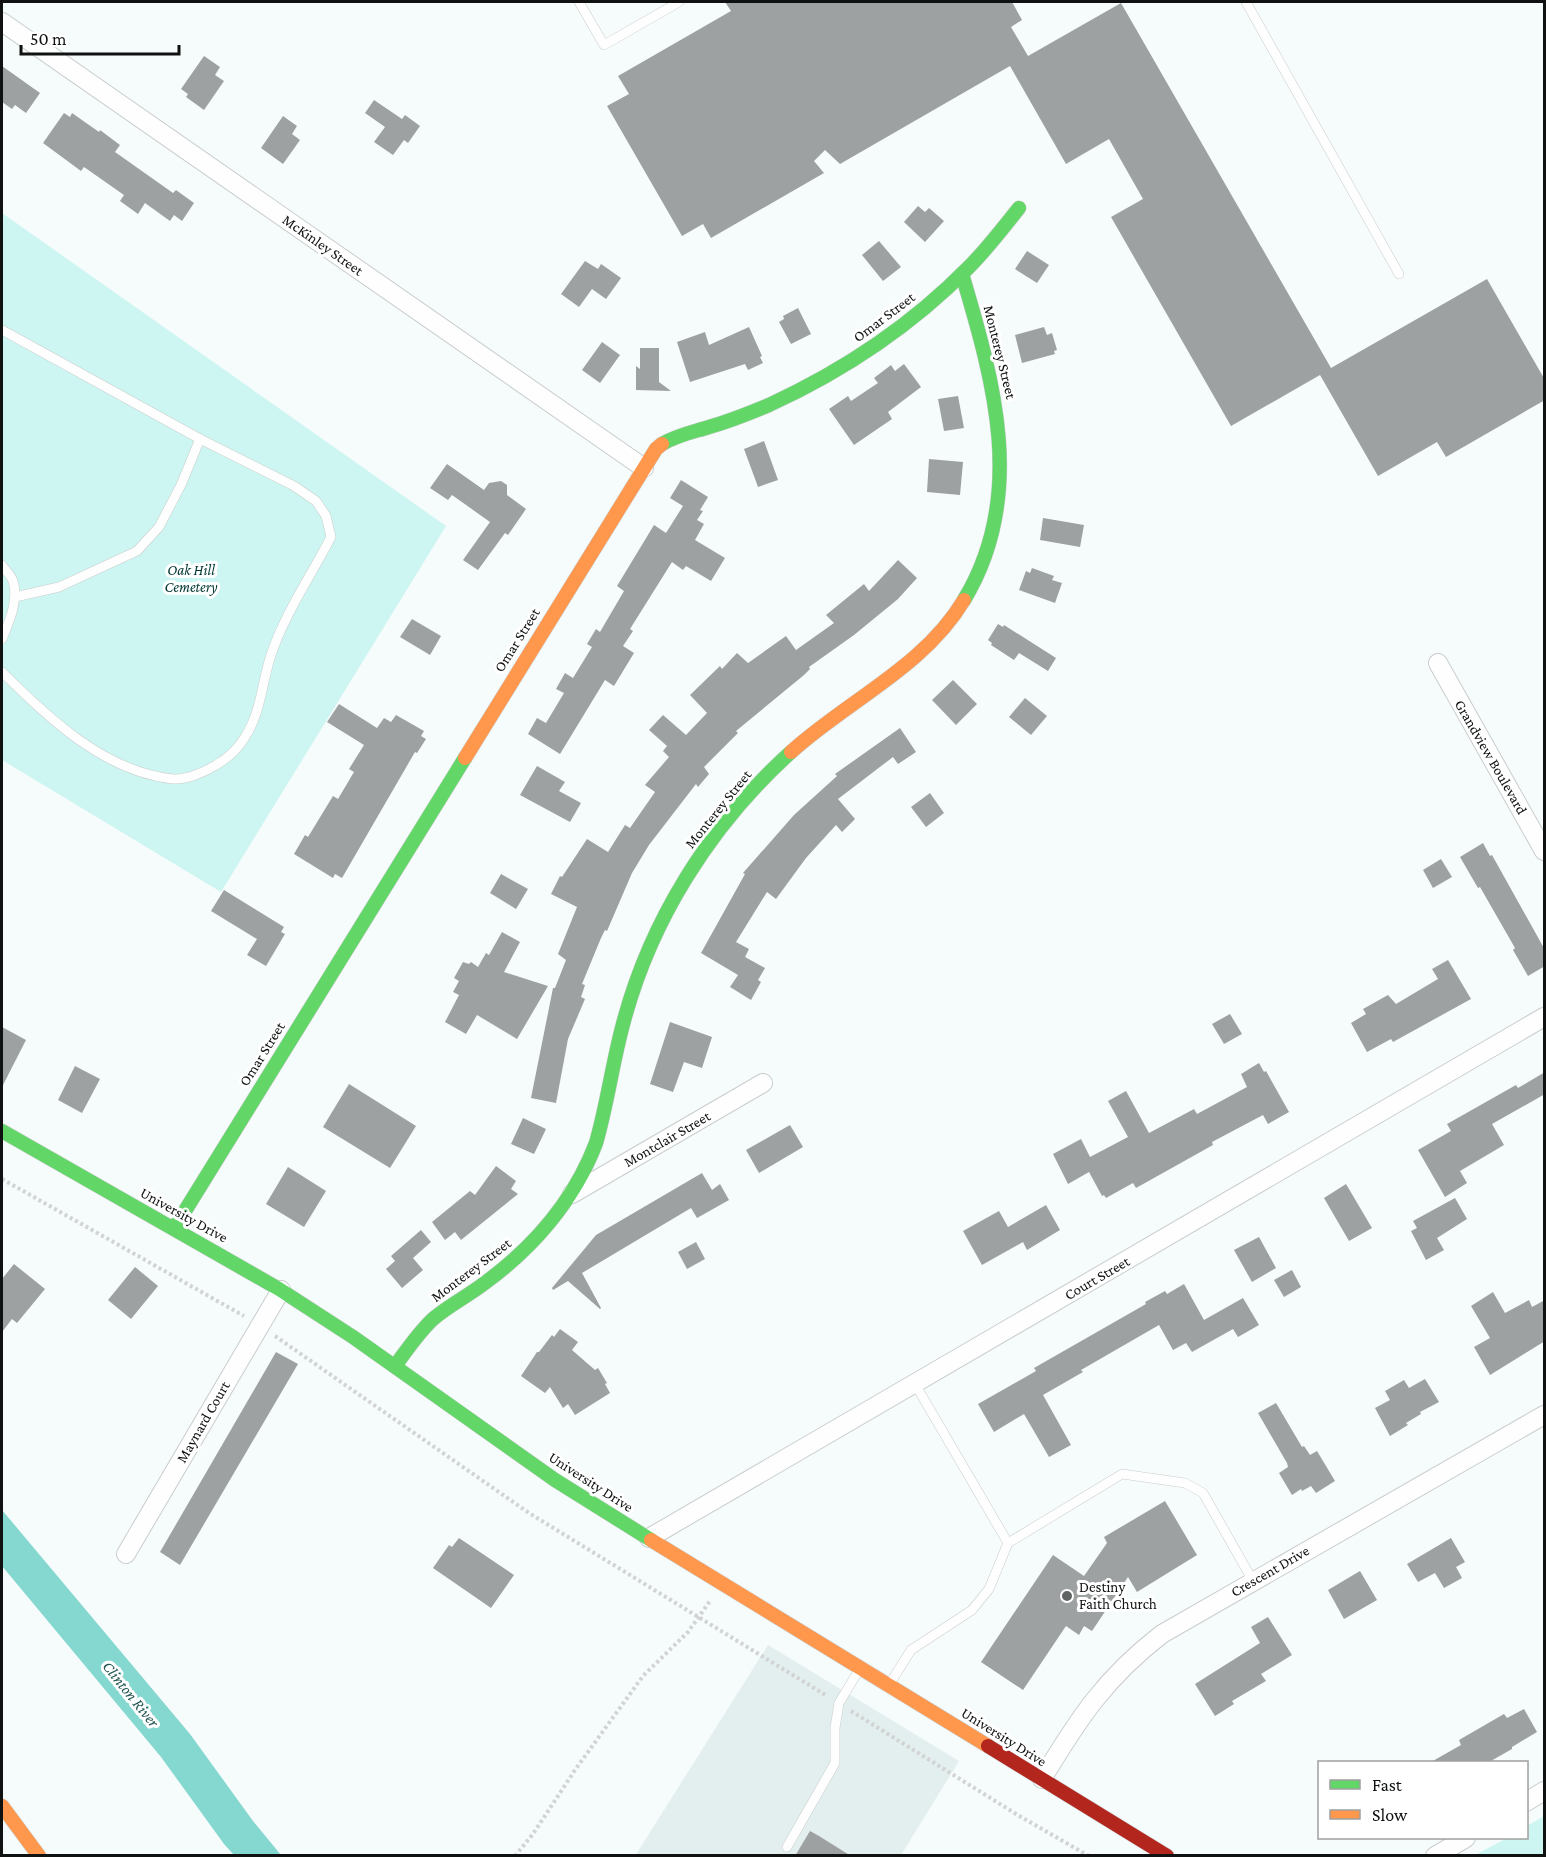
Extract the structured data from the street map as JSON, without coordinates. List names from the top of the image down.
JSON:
{
  "streets": {
    "main road": ["Omar Street", "Monterey Street", "University Drive"],
    "street": [
      "McKinley Street",
      "Grandview Boulevard",
      "Montclair Street",
      "Court Street",
      "Maynard Court",
      "Crescent Drive"
    ]
  },
  "crossings": [
    ["McKinley Street", "Omar Street"],
    ["Omar Street", "Monterey Street"],
    ["Omar Street", "University Drive"],
    ["Monterey Street", "Montclair Street"],
    ["Monterey Street", "University Drive"],
    ["University Drive", "Court Street"],
    ["University Drive", "Maynard Court"],
    ["University Drive", "Crescent Drive"]
  ],
  "water": ["Clinton River"],
  "parks": ["Oak Hill Cemetery"],
  "places": ["Destiny Faith Church"],
  "legend": ["Fast", "Slow"],
  "scale_bar": "50 m"
}
